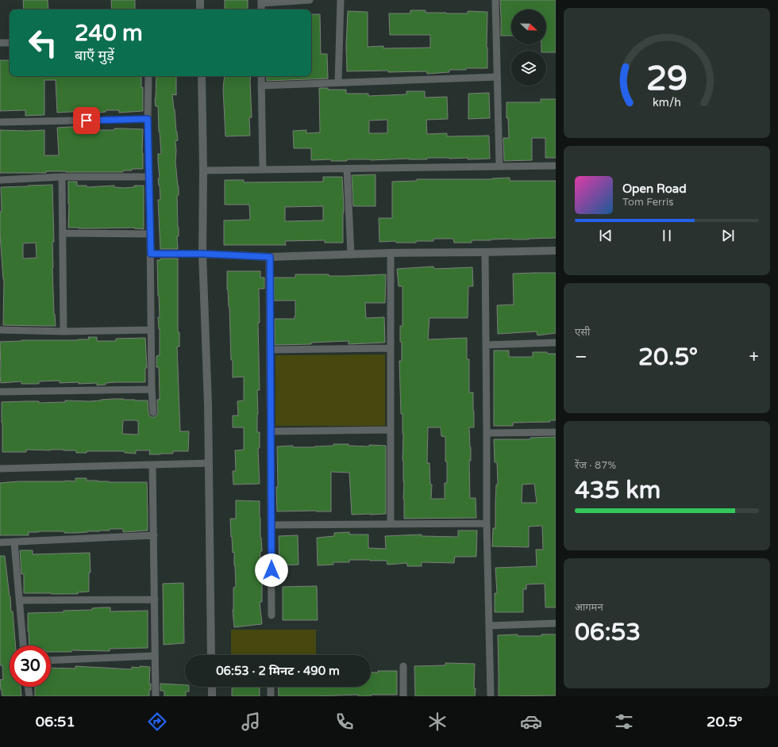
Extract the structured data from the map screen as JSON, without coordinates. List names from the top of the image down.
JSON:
{
  "north": "right",
  "page": {
    "turn": ["240 m", "बाएँ मुड़ें"],
    "song": ["Open Road", "Tom Ferris"],
    "tile": [
      "एसी",
      ["रेंज · 87%", "435 km"],
      ["आगमन", "06:53"]
    ],
    "heat": ["−", "20.5°", "+"],
    "limit": "30",
    "trip": "06:53 · 2 मिनट · 490 m",
    "tabs": ["06:51", "20.5°"],
    "gauge": ["29", "km/h"]
  }
}
